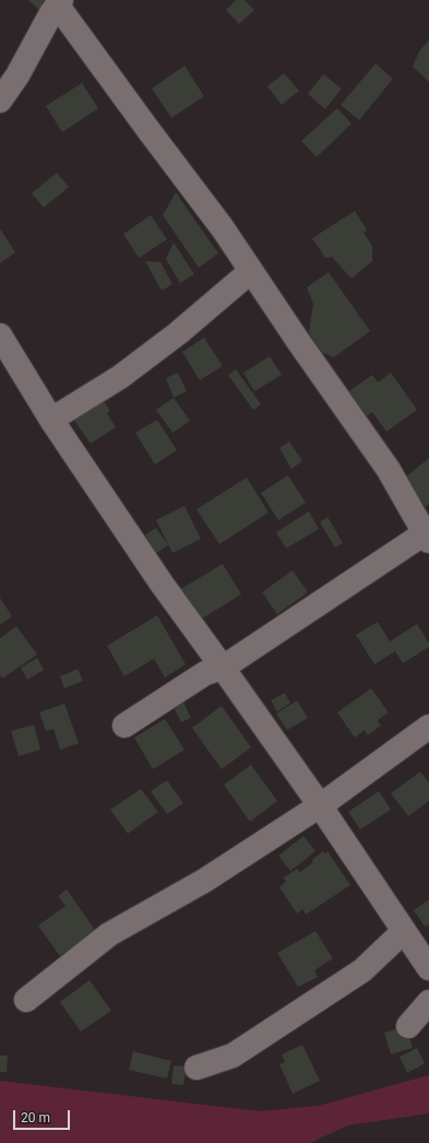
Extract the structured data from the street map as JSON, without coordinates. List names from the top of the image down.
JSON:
{
  "scale_bar": "20 m"
}
